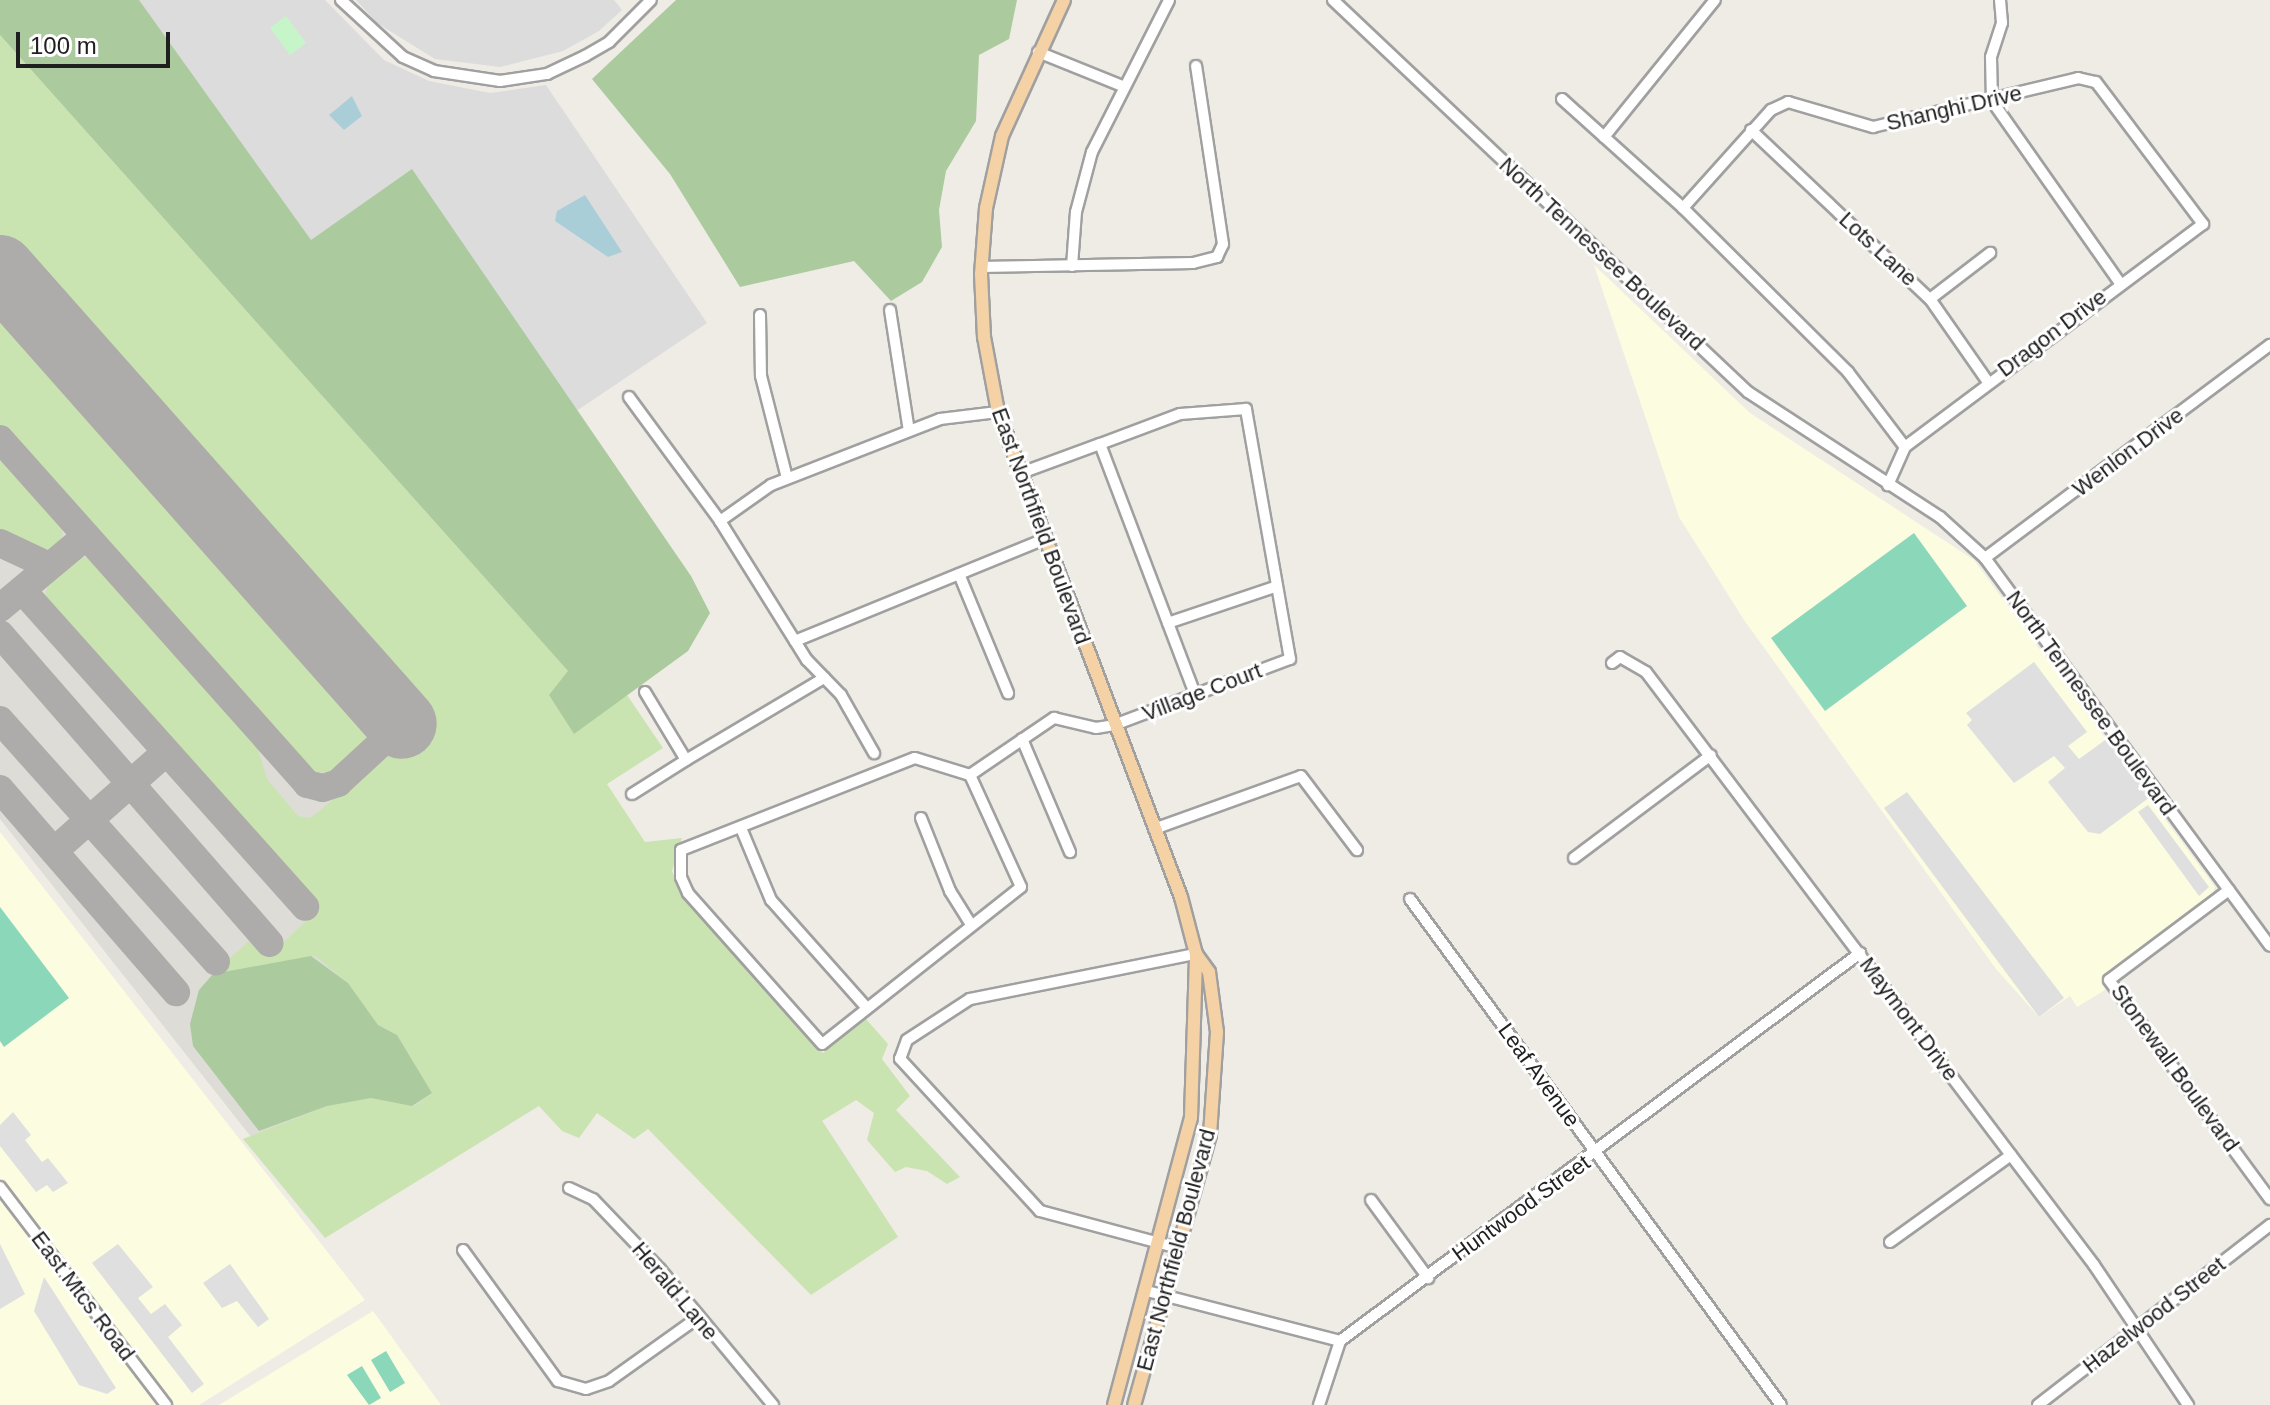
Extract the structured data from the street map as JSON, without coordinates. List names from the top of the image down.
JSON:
{
  "streets": {
    "main road": ["East Northfield Boulevard"],
    "street": [
      "Shanghi Drive",
      "Lots Lane",
      "North Tennessee Boulevard",
      "Dragon Drive",
      "Wenlon Drive",
      "Village Court",
      "Maymont Drive",
      "Stonewall Boulevard",
      "Leaf Avenue",
      "Huntwood Street",
      "Herald Lane",
      "East Mtcs Road",
      "Hazelwood Street"
    ]
  },
  "crossings": [
    ["Shanghi Drive", "Lots Lane"],
    ["Shanghi Drive", "Dragon Drive"],
    ["Lots Lane", "Dragon Drive"],
    ["North Tennessee Boulevard", "Wenlon Drive"],
    ["North Tennessee Boulevard", "Stonewall Boulevard"],
    ["East Northfield Boulevard", "Village Court"],
    ["Maymont Drive", "Huntwood Street"],
    ["Maymont Drive", "Hazelwood Street"],
    ["Leaf Avenue", "Huntwood Street"]
  ],
  "scale_bar": "100 m"
}
